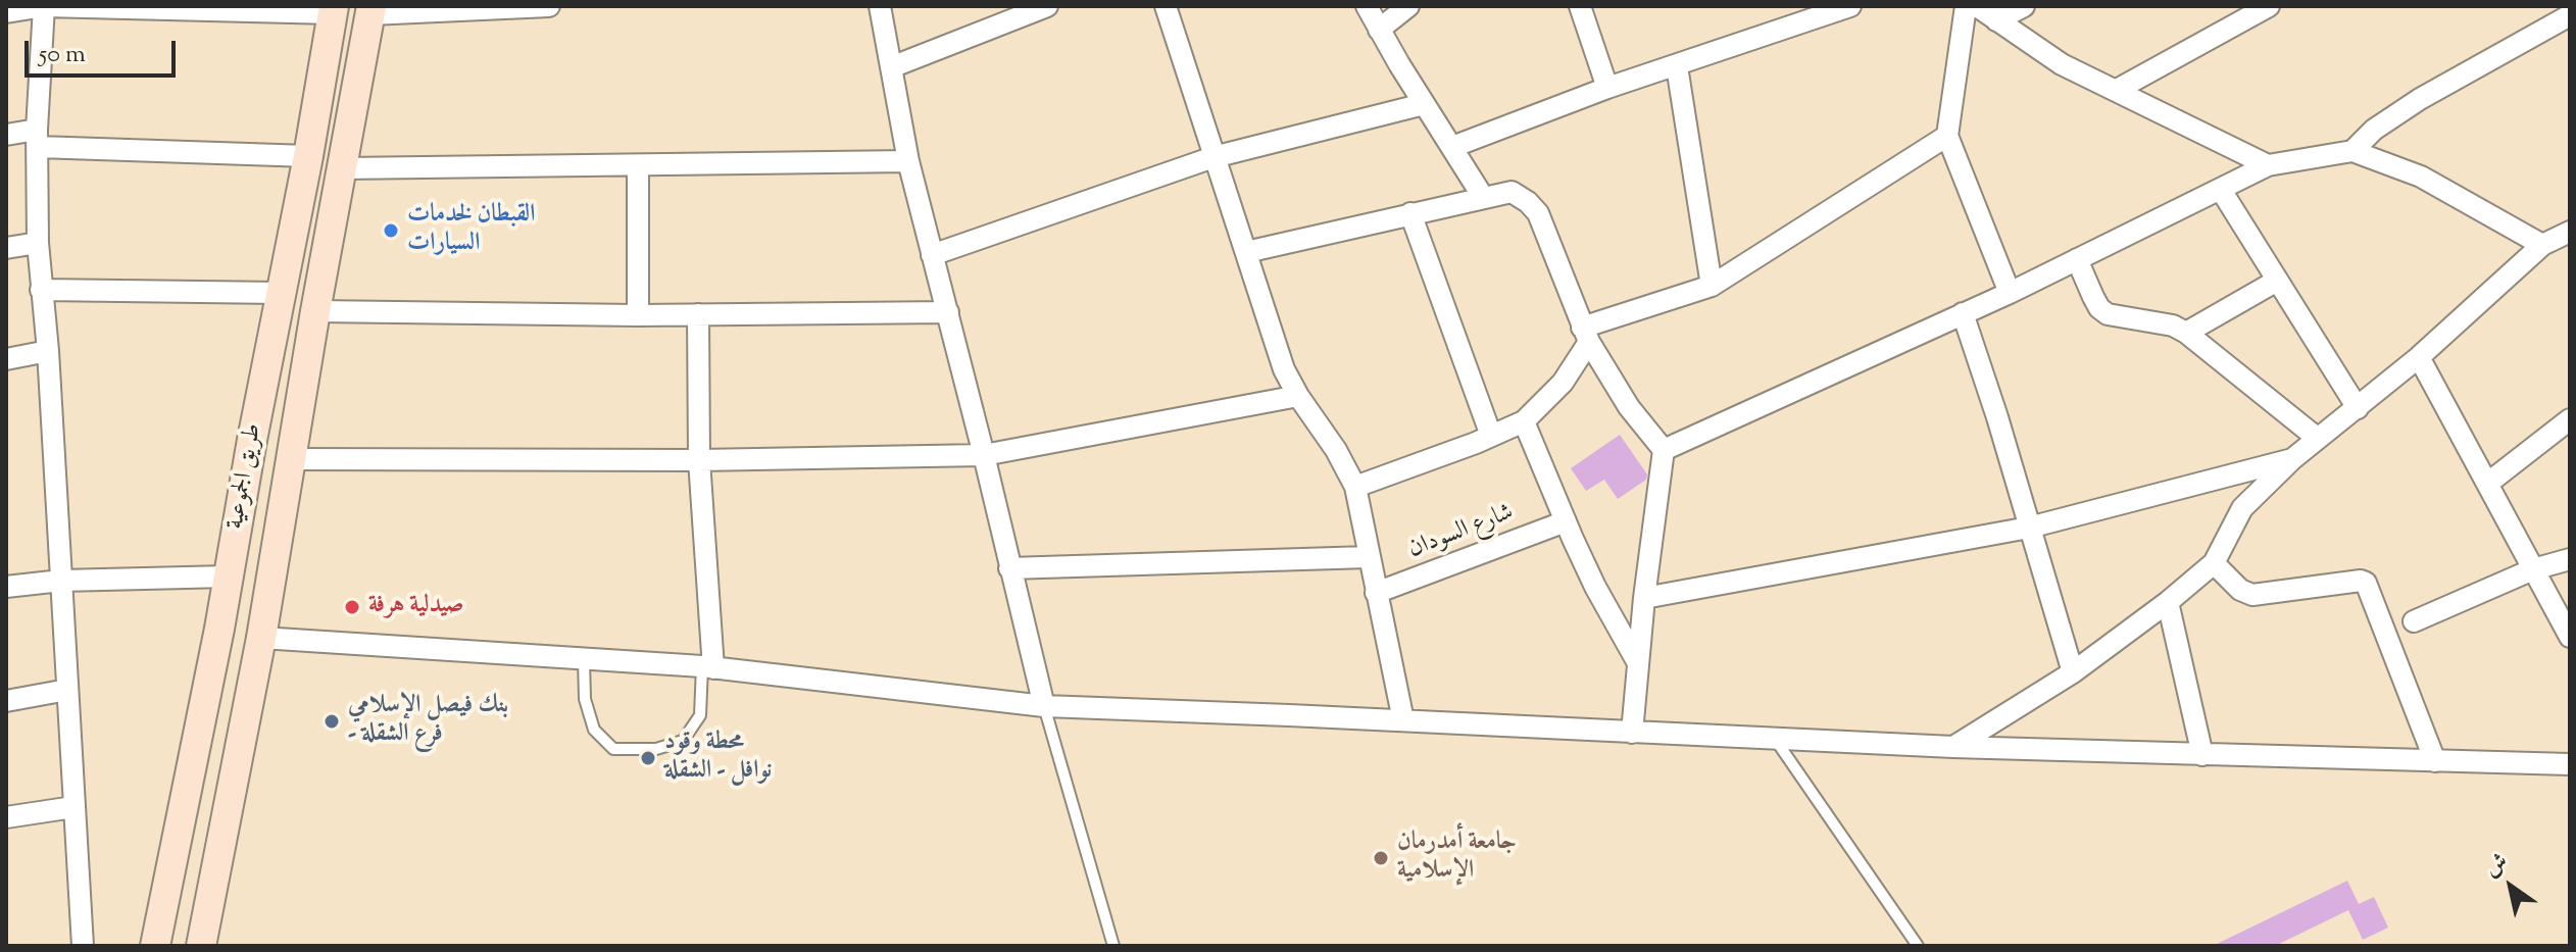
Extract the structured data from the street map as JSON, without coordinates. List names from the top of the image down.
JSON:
{
  "streets": {
    "main road": ["طريق الجموعية"],
    "street": ["شارع السودان"]
  },
  "places": [
    "القبطان لخدمات السيارات",
    "صيدلية هرفة",
    "بنك فيصل الإسلامي - فرع الشقلة",
    "محطة وقود نوافل - الشقلة",
    "جامعة أمدرمان الإسلامية"
  ],
  "scale_bar": "50 m",
  "north": "top left"
}
